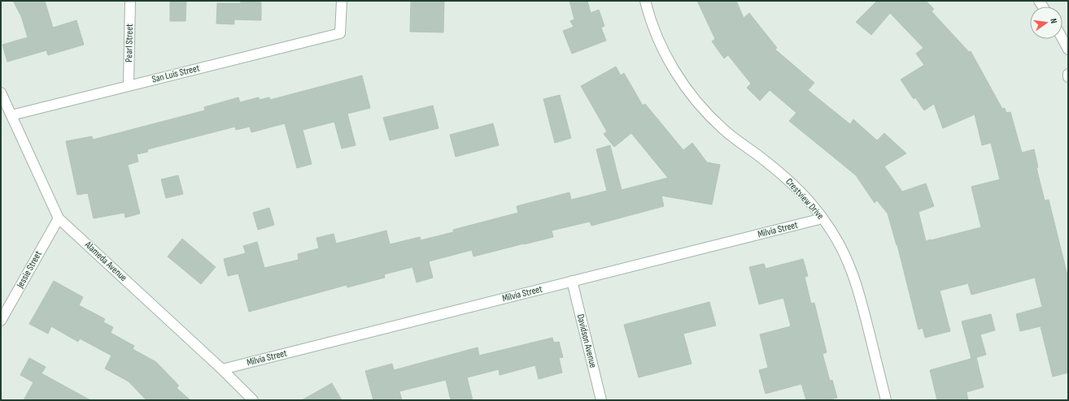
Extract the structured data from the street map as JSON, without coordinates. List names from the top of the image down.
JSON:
{
  "streets": {
    "street": [
      "Pearl Street",
      "San Luis Street",
      "Crestview Drive",
      "Milvia Street",
      "Alameda Avenue",
      "Jessie Street",
      "Davidson Avenue"
    ]
  },
  "crossings": [
    ["Pearl Street", "San Luis Street"],
    ["San Luis Street", "Alameda Avenue"],
    ["Crestview Drive", "Milvia Street"],
    ["Milvia Street", "Alameda Avenue"],
    ["Milvia Street", "Davidson Avenue"],
    ["Alameda Avenue", "Jessie Street"]
  ],
  "north": "right"
}
